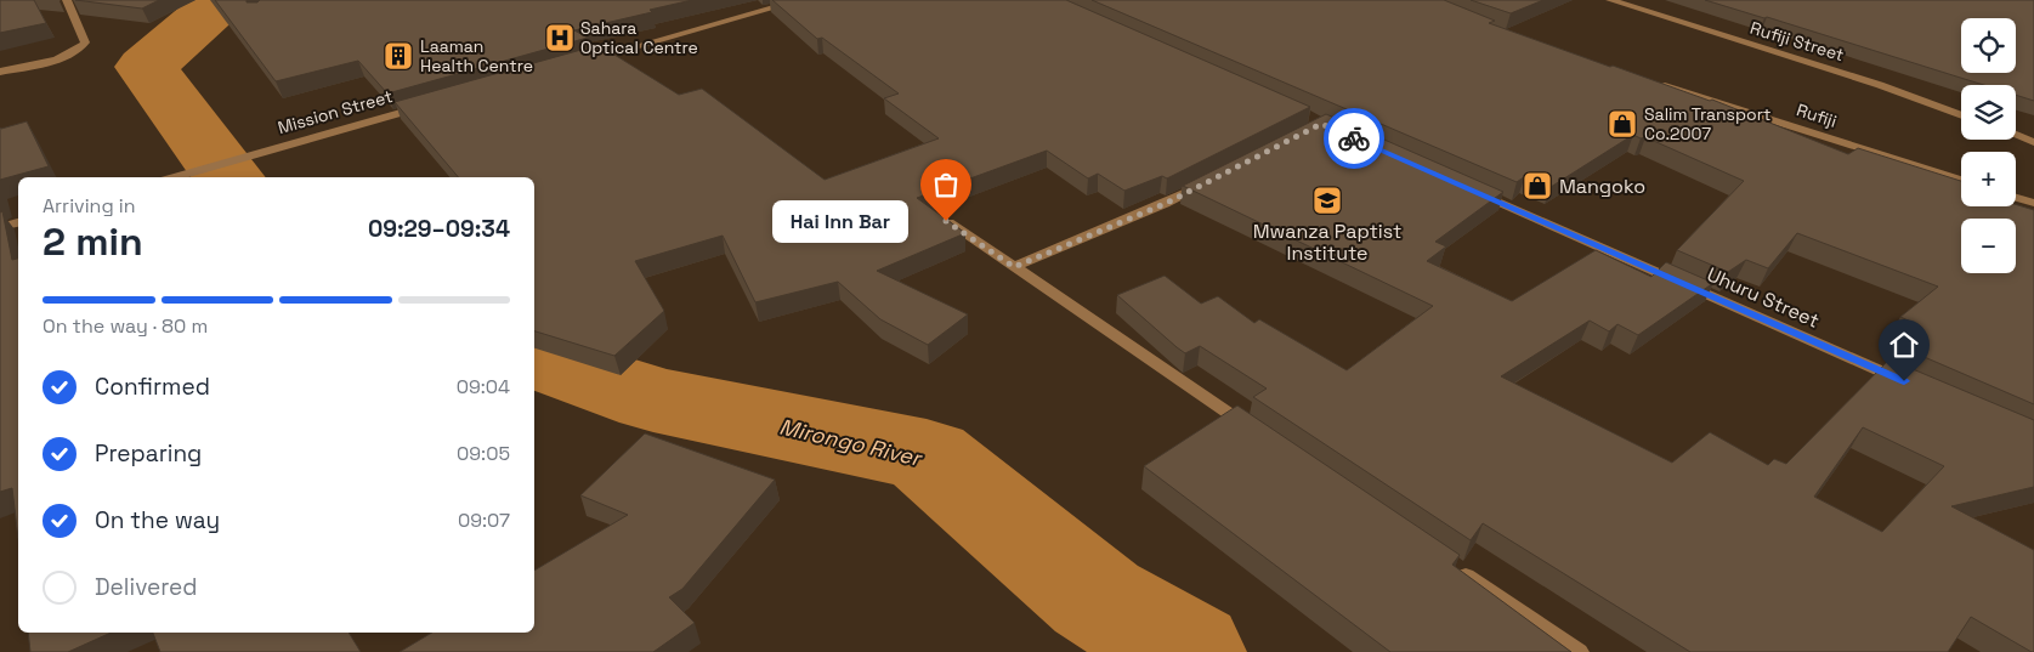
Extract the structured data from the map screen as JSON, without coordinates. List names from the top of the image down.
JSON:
{
  "streets": {
    "street": [
      "Rufiji Street",
      "Mission Street",
      "Rufiji",
      "Uhuru Street"
    ]
  },
  "water": ["Mirongo River"],
  "places": {
    "hospital": ["Sahara Optical Centre"],
    "building": ["Laaman Health Centre"],
    "shop": ["Salim Transport Co.2007", "Mangoko"],
    "school or university": ["Mwanza Paptist Institute"],
    "other": ["Hai Inn Bar"]
  },
  "page": {
    "map_buttons": ["+", "−"],
    "heading": ["2 min", "Arriving in", "09:29–09:34"],
    "bubble": "Hai Inn Bar",
    "bar": "On the way · 80 m",
    "list": [
      ["Confirmed", "09:04"],
      ["Preparing", "09:05"],
      ["On the way", "09:07"],
      "Delivered"
    ]
  }
}
